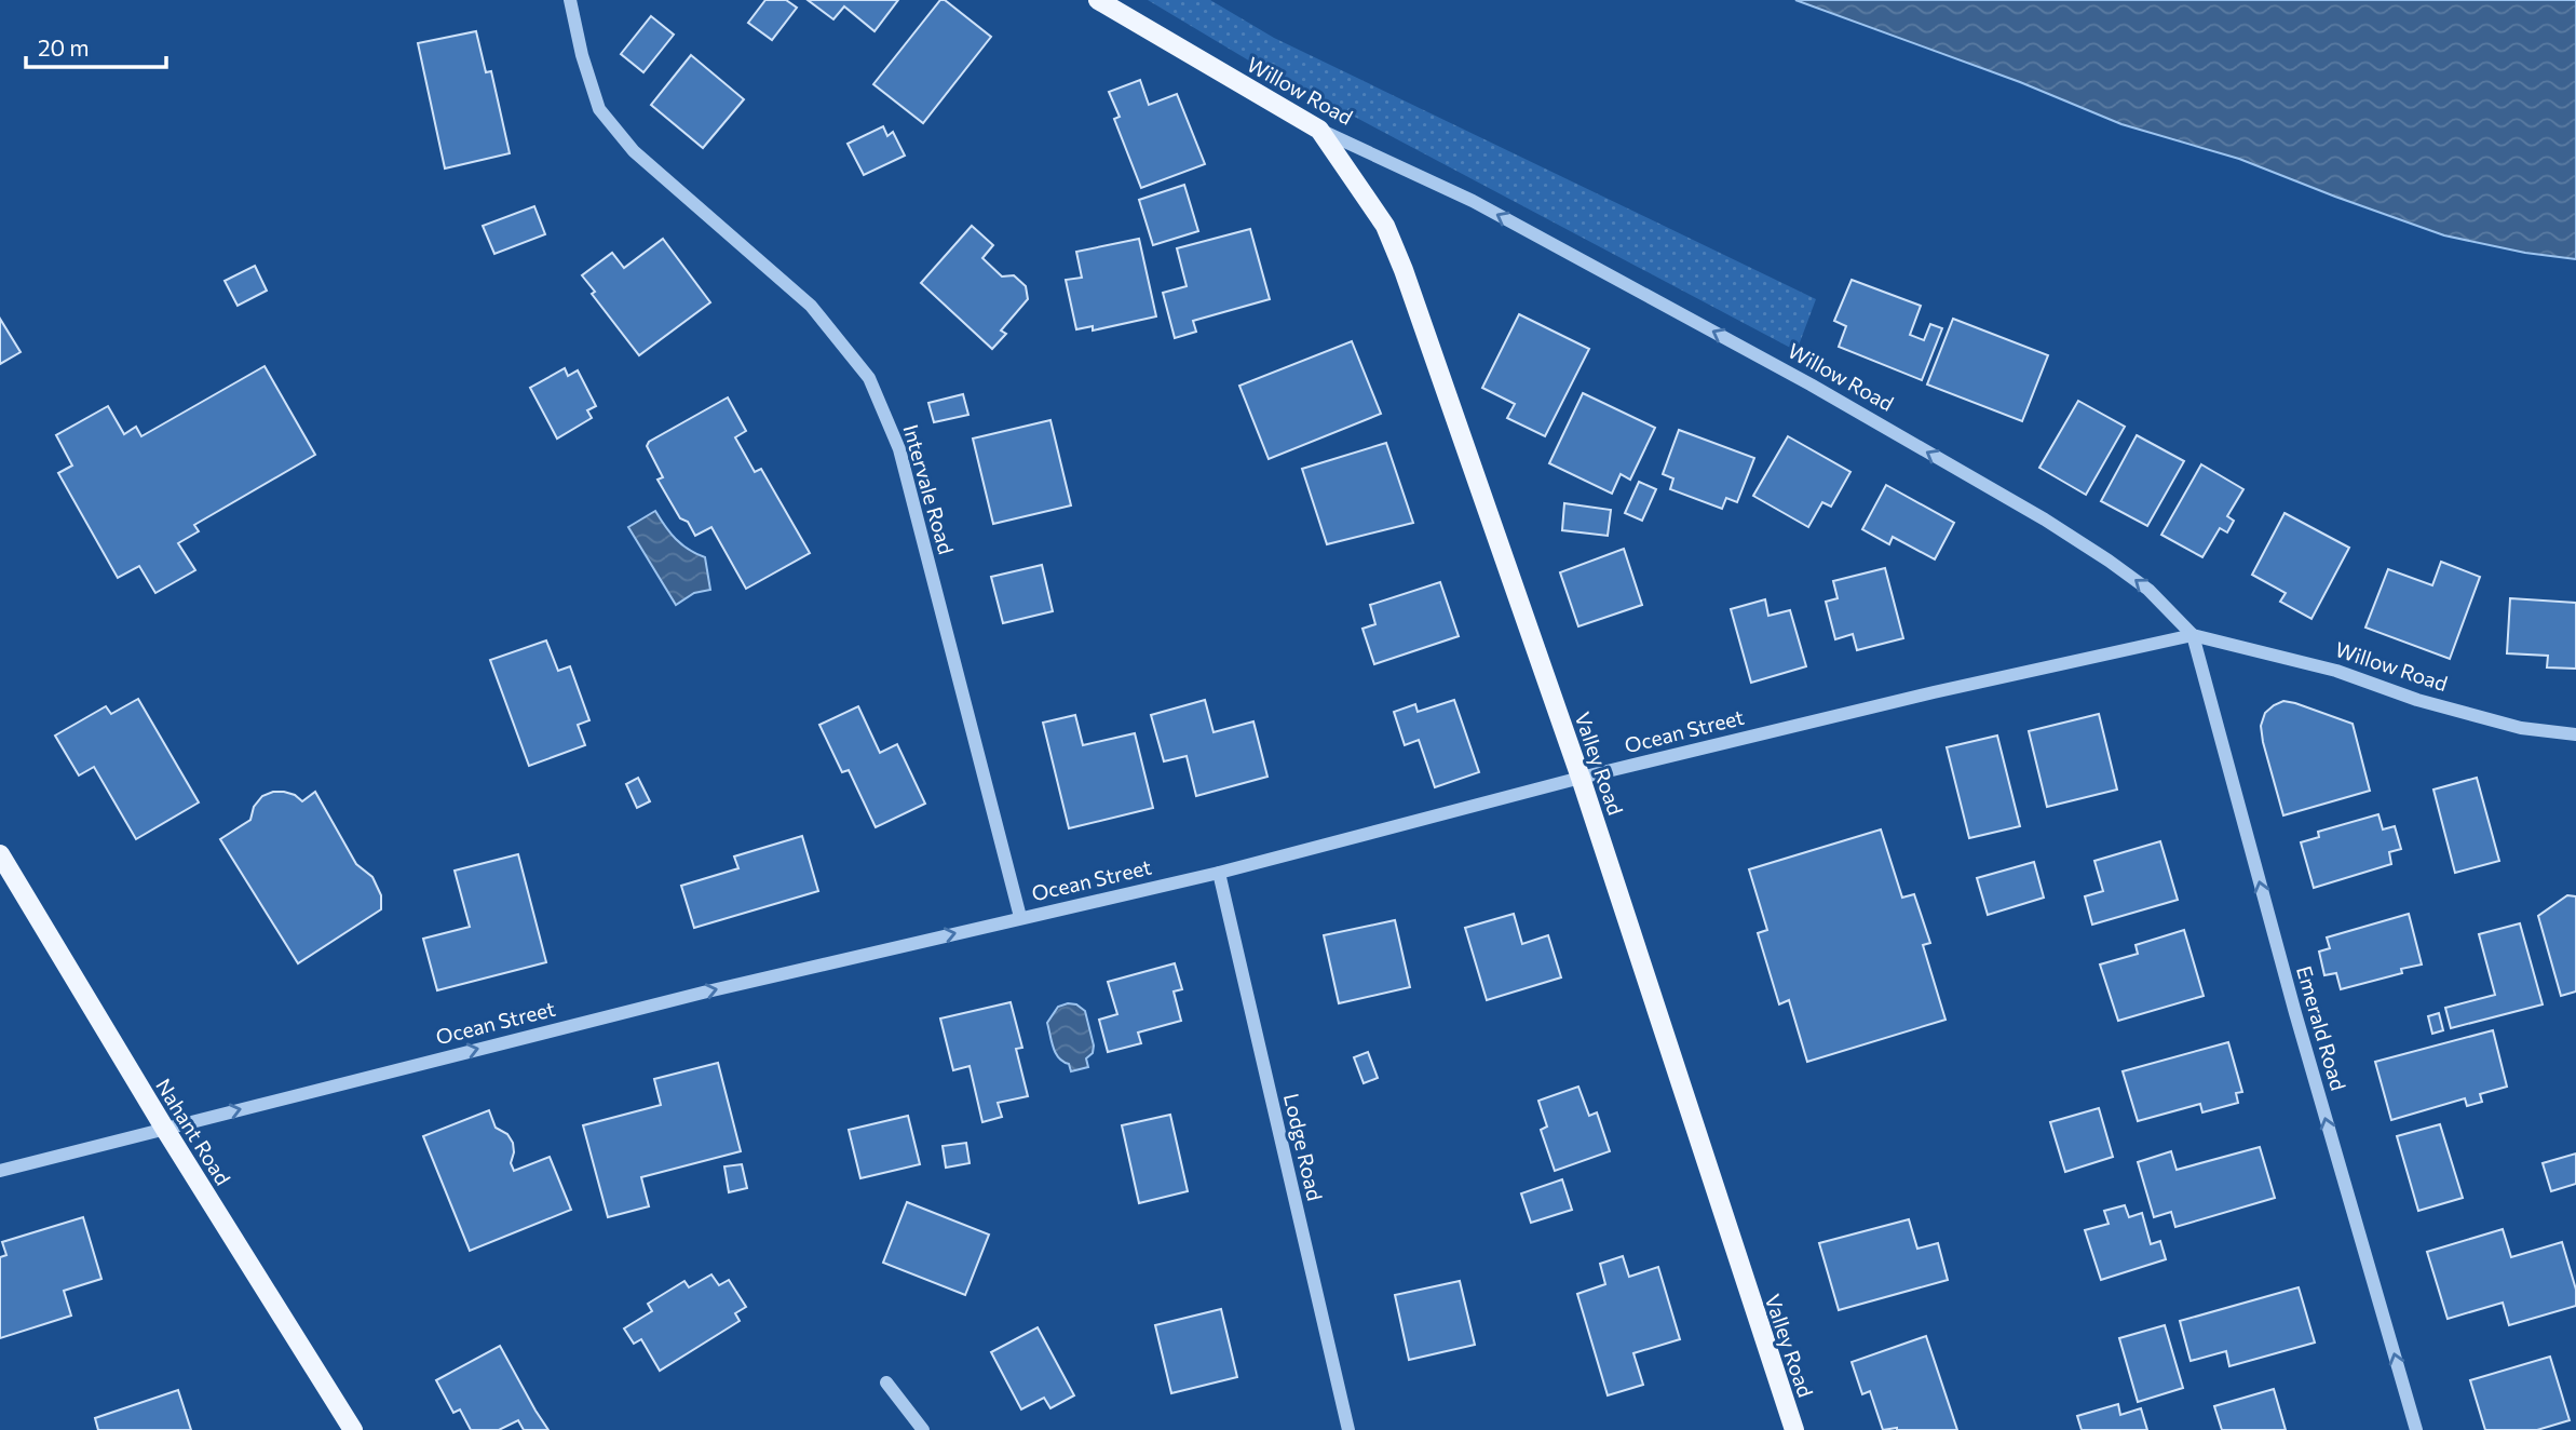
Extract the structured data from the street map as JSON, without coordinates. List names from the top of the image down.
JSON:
{
  "streets": {
    "main road": ["Willow Road", "Valley Road", "Nahant Road"],
    "street": [
      "Intervale Road",
      "Ocean Street",
      "Emerald Road",
      "Lodge Road"
    ]
  },
  "crossings": [
    ["Willow Road", "Ocean Street"],
    ["Willow Road", "Valley Road"],
    ["Willow Road", "Emerald Road"],
    ["Intervale Road", "Ocean Street"],
    ["Ocean Street", "Valley Road"],
    ["Ocean Street", "Emerald Road"],
    ["Ocean Street", "Nahant Road"],
    ["Ocean Street", "Lodge Road"]
  ],
  "one_way": ["Willow Road", "Ocean Street", "Emerald Road"],
  "scale_bar": "20 m"
}
